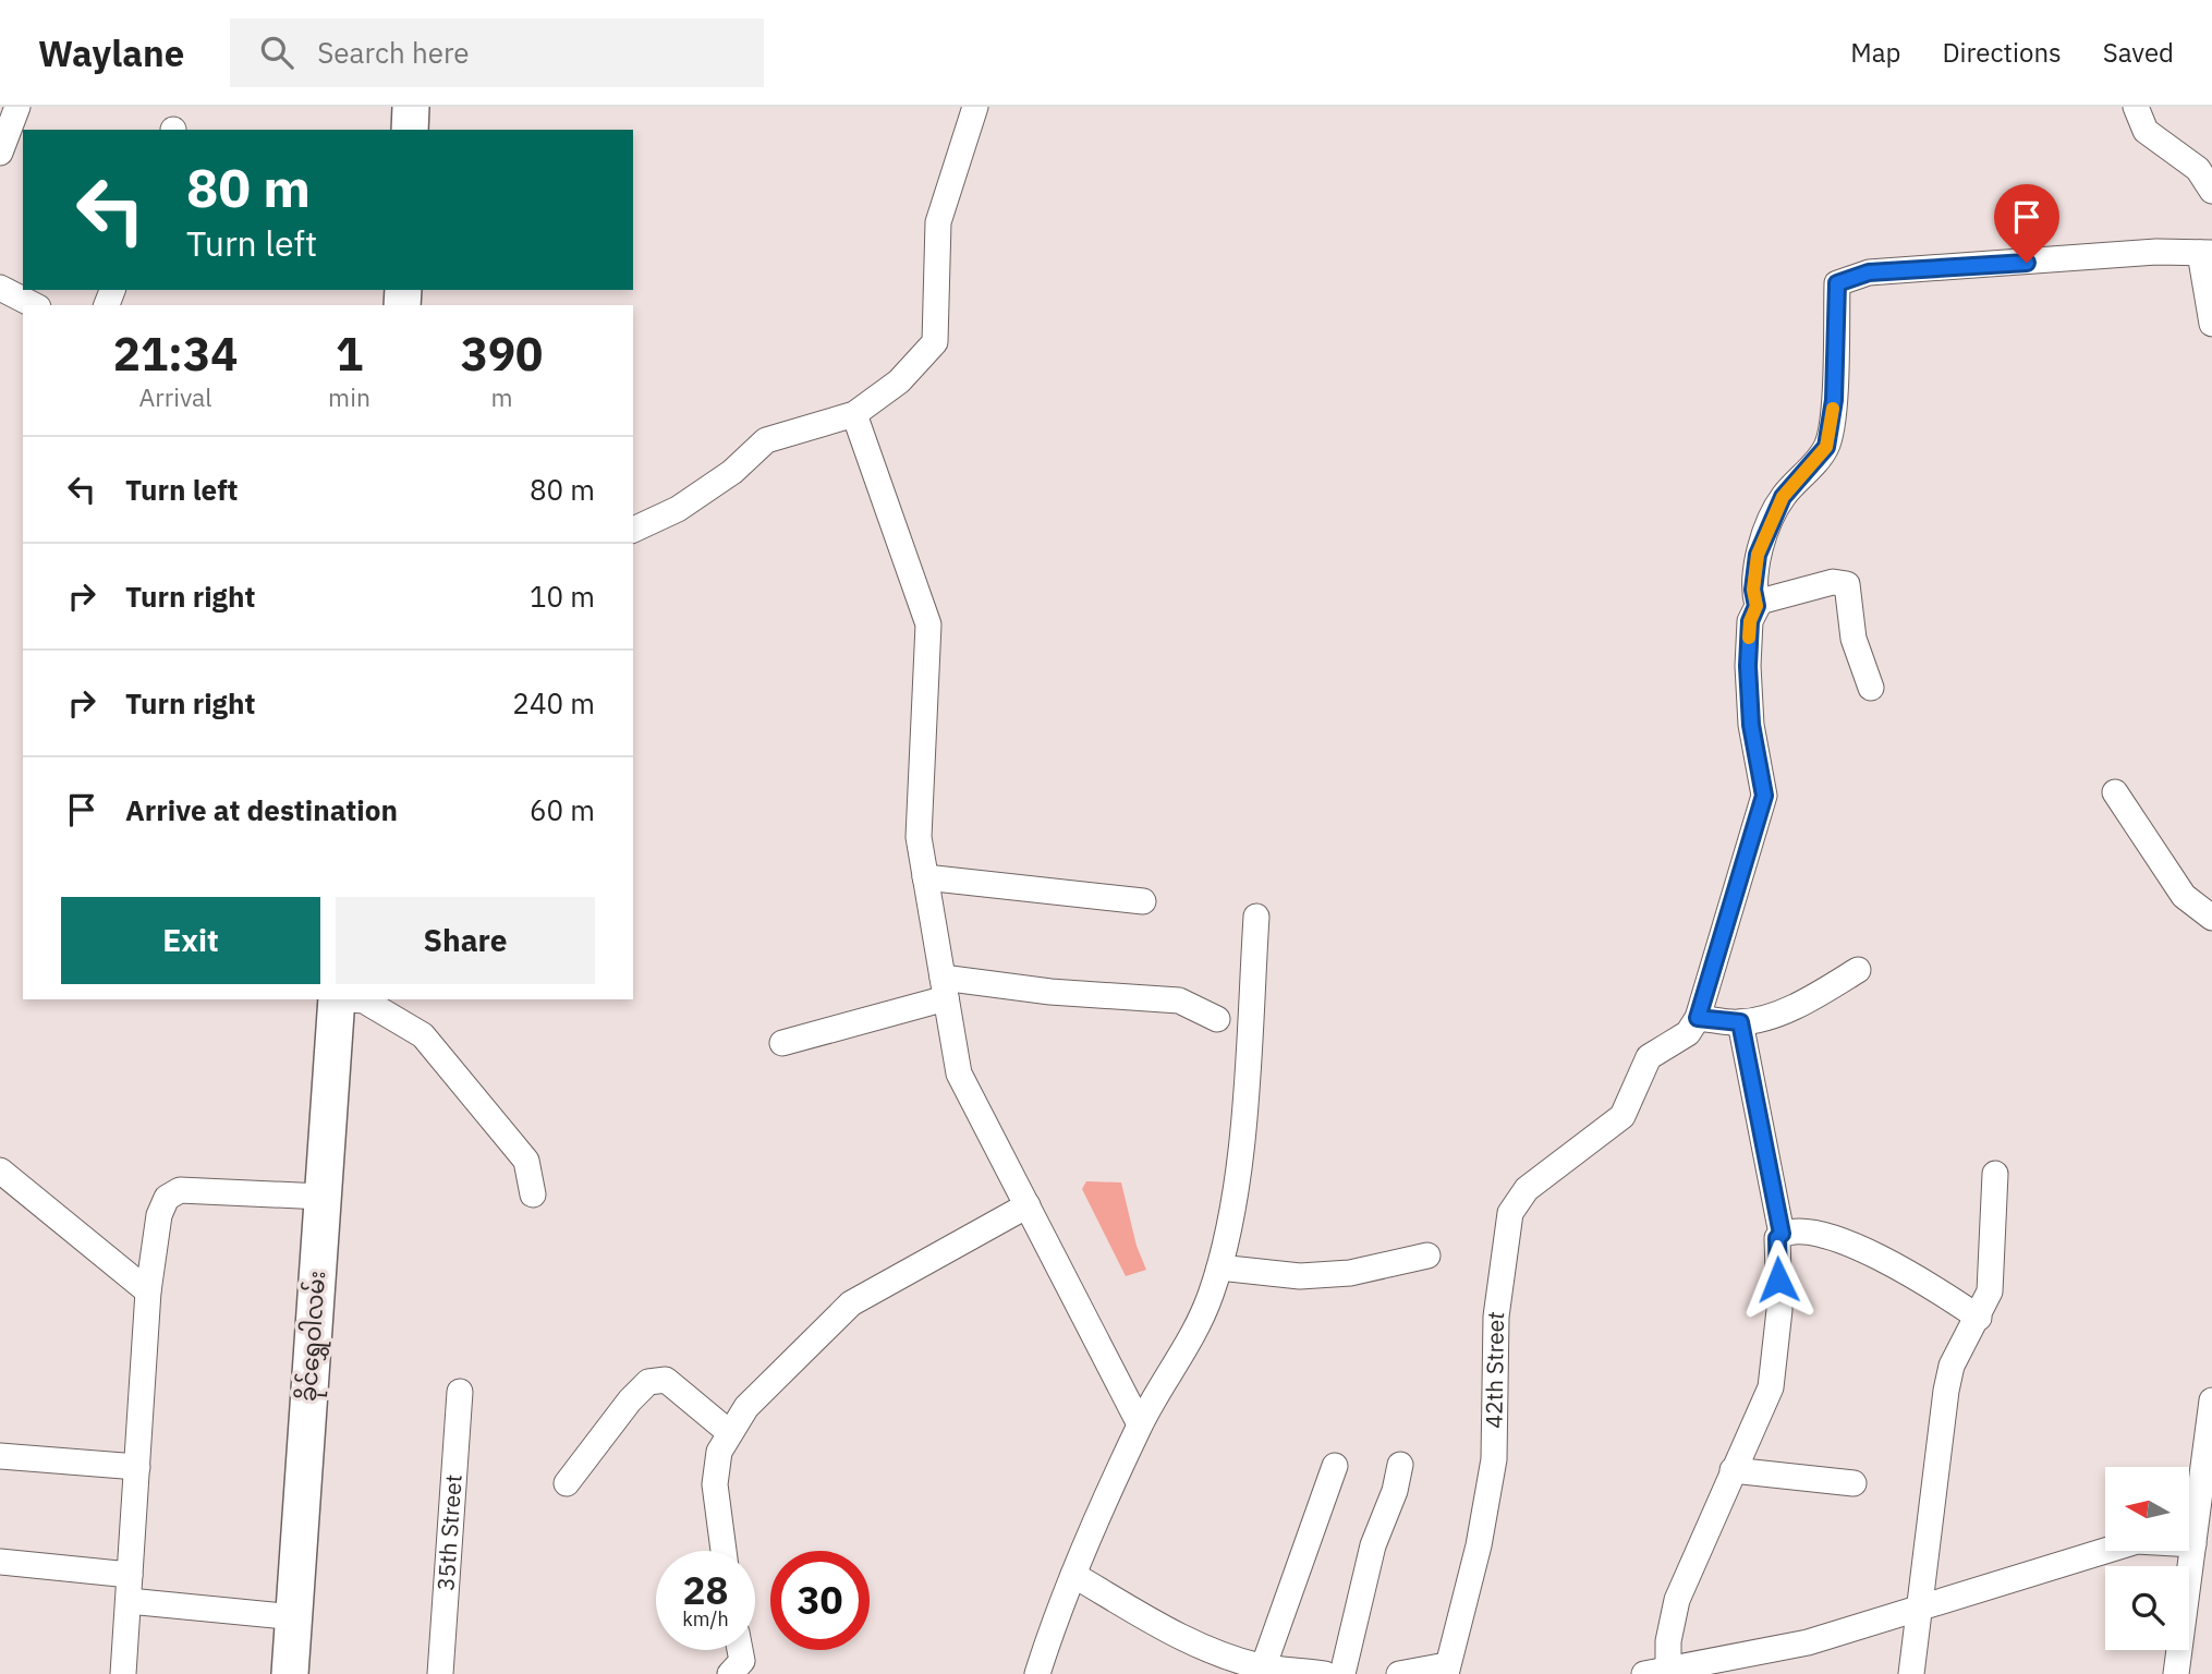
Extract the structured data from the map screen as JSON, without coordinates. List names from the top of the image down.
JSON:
{
  "streets": {
    "street": ["ခိုင်ရွှေဝါလမ်း", "42th Street", "35th Street"]
  },
  "north": "left",
  "page": {
    "header": "Waylane",
    "search": "Search here",
    "nav": ["Map", "Directions", "Saved"],
    "turn": ["80 m", "Turn left"],
    "eta": [
      "21:34",
      "Arrival",
      "1",
      "min",
      "390",
      "m"
    ],
    "list": [
      {
        "name": "Turn left",
        "value": "80 m"
      },
      {
        "name": "Turn right",
        "value": "10 m"
      },
      {
        "name": "Turn right",
        "value": "240 m"
      },
      {
        "name": "Arrive at destination",
        "value": "60 m"
      }
    ],
    "buttons": ["Exit", "Share"],
    "speed": "28 km/h",
    "limit": "30"
  }
}
